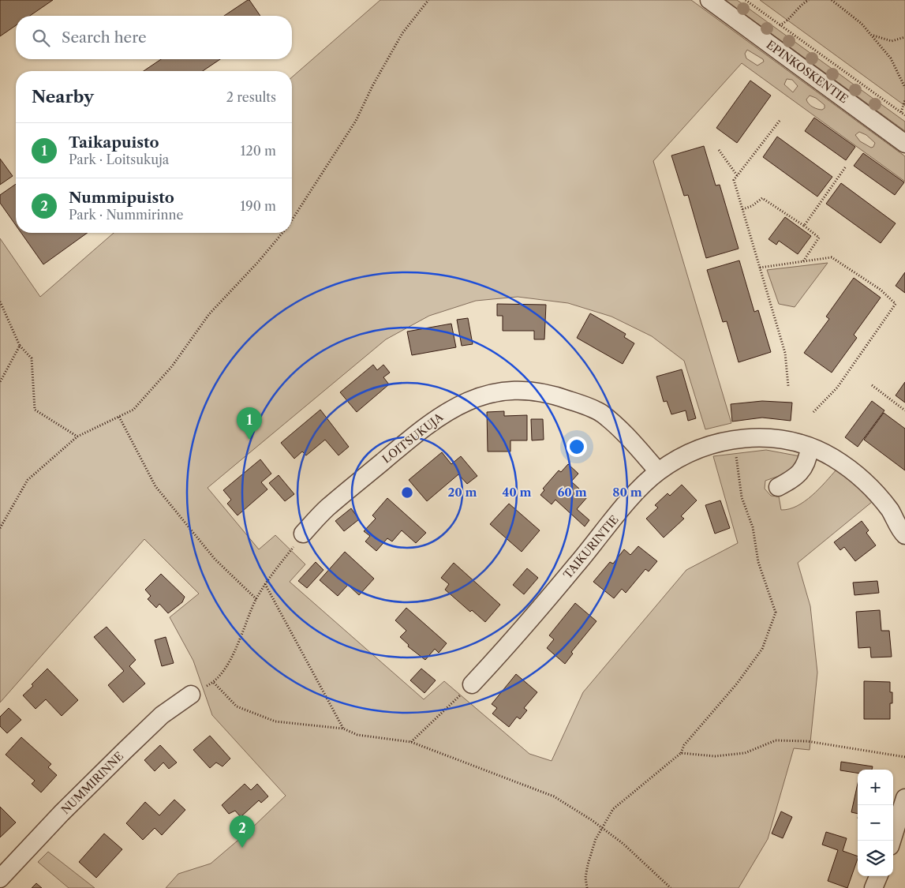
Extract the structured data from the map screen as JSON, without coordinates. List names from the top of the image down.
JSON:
{
  "streets": {
    "street": [
      "EPINKOSKENTIE",
      "LOITSUKUJA",
      "TAIKURINTIE",
      "NUMMIRINNE"
    ]
  },
  "crossings": [
    ["LOITSUKUJA", "TAIKURINTIE"]
  ],
  "page": {
    "search": "Search here",
    "heading": ["Nearby", "2 results"],
    "list": [
      {
        "mark": "1",
        "name": "Taikapuisto",
        "note": "Park · Loitsukuja",
        "value": "120 m"
      },
      {
        "mark": "2",
        "name": "Nummipuisto",
        "note": "Park · Nummirinne",
        "value": "190 m"
      }
    ],
    "pins": ["1", "2"],
    "map_buttons": ["+", "−"]
  },
  "rings": [
    "20 m",
    "40 m",
    "60 m",
    "80 m"
  ]
}
